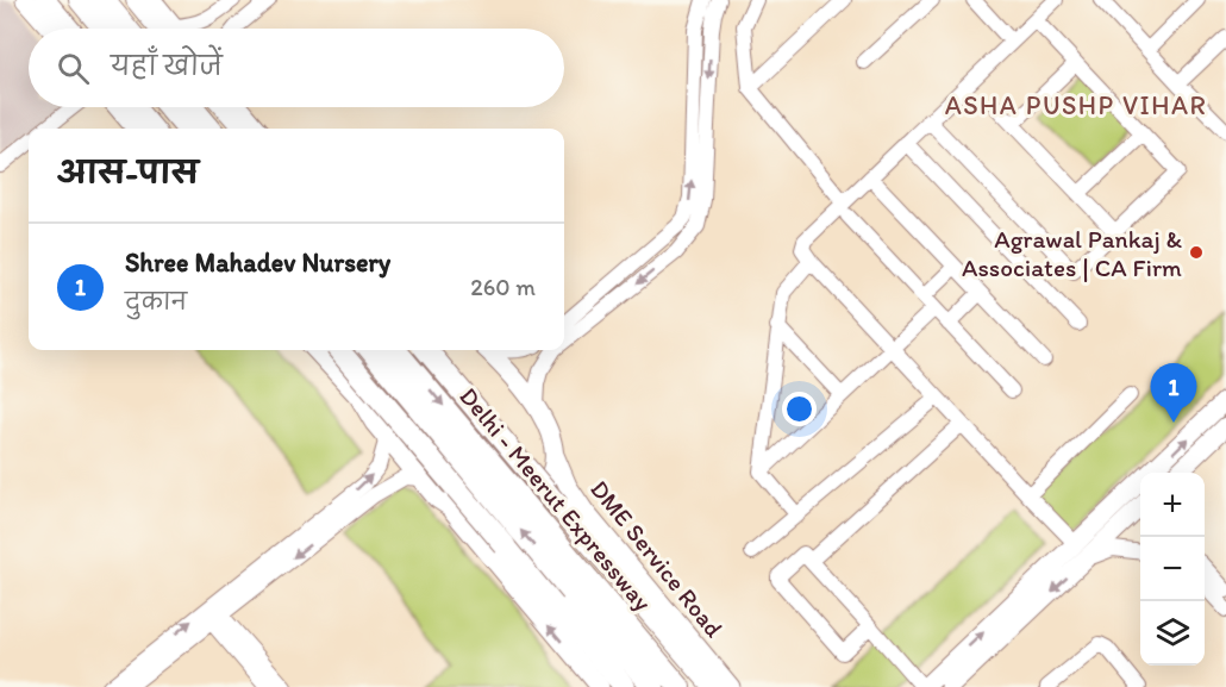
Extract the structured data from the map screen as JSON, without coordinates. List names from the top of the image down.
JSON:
{
  "streets": {
    "highway": ["Delhi - Meerut Expressway"],
    "main road": ["DME Service Road"]
  },
  "districts": ["ASHA PUSHP VIHAR"],
  "places": ["Agrawal Pankaj & Associates | CA Firm"],
  "page": {
    "search": "यहाँ खोजें",
    "heading": "आस-पास",
    "list": [
      {
        "mark": "1",
        "name": "Shree Mahadev Nursery",
        "note": "दुकान",
        "value": "260 m"
      }
    ],
    "pins": "1",
    "map_buttons": ["+", "−"]
  }
}
